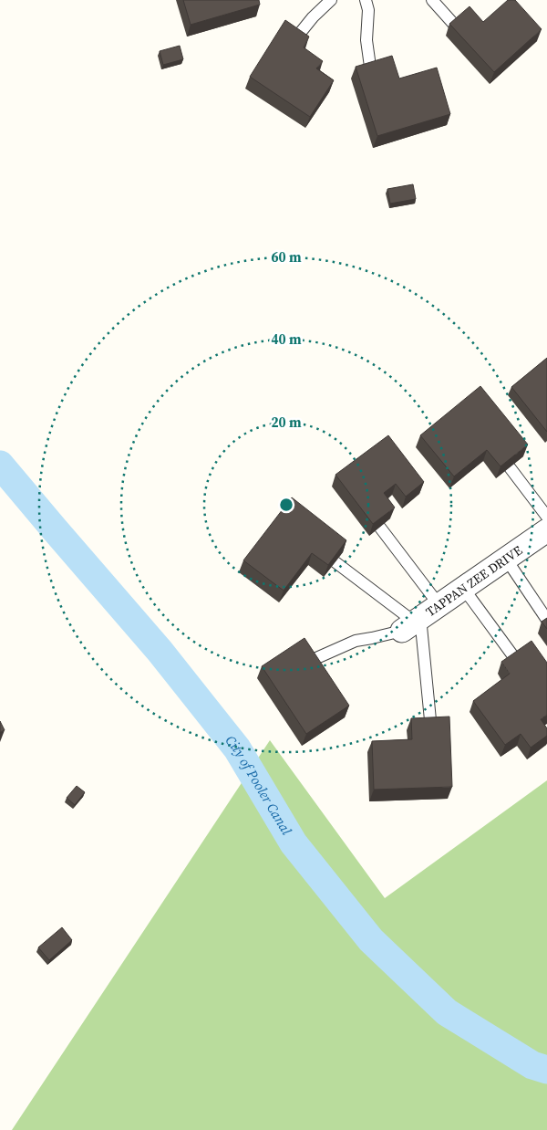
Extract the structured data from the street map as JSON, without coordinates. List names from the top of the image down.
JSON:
{
  "streets": {
    "street": ["TAPPAN ZEE DRIVE"]
  },
  "water": ["City of Pooler Canal"],
  "rings": ["60 m", "40 m", "20 m"]
}
